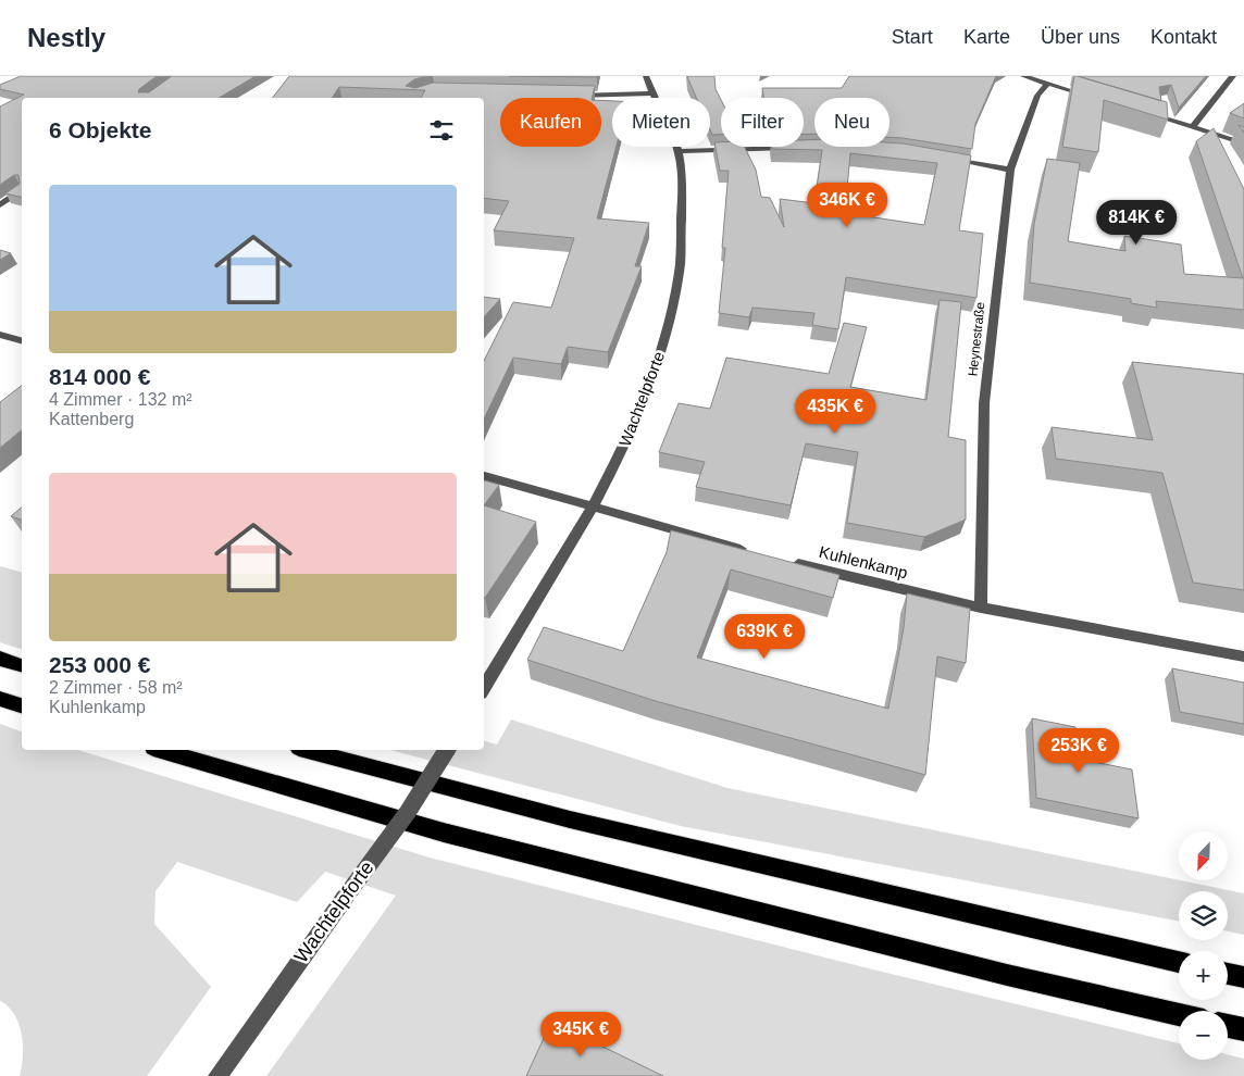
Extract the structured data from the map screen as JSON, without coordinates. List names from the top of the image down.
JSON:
{
  "streets": {
    "street": ["Heynestraße", "Wachtelpforte", "Kuhlenkamp"]
  },
  "crossings": [
    ["Heynestraße", "Kuhlenkamp"]
  ],
  "north": "bottom left",
  "page": {
    "header": "Nestly",
    "nav": [
      "Start",
      "Karte",
      "Über uns",
      "Kontakt"
    ],
    "chip": [
      "Kaufen",
      "Mieten",
      "Filter",
      "Neu"
    ],
    "heading": "6 Objekte",
    "list": [
      {
        "name": "814 000 €",
        "note": "4 Zimmer · 132 m² · Kattenberg"
      },
      {
        "name": "253 000 €",
        "note": "2 Zimmer · 58 m² · Kuhlenkamp"
      }
    ],
    "price": [
      "346K €",
      "814K €",
      "435K €",
      "639K €",
      "253K €",
      "345K €"
    ],
    "map_buttons": ["+", "−"]
  }
}
